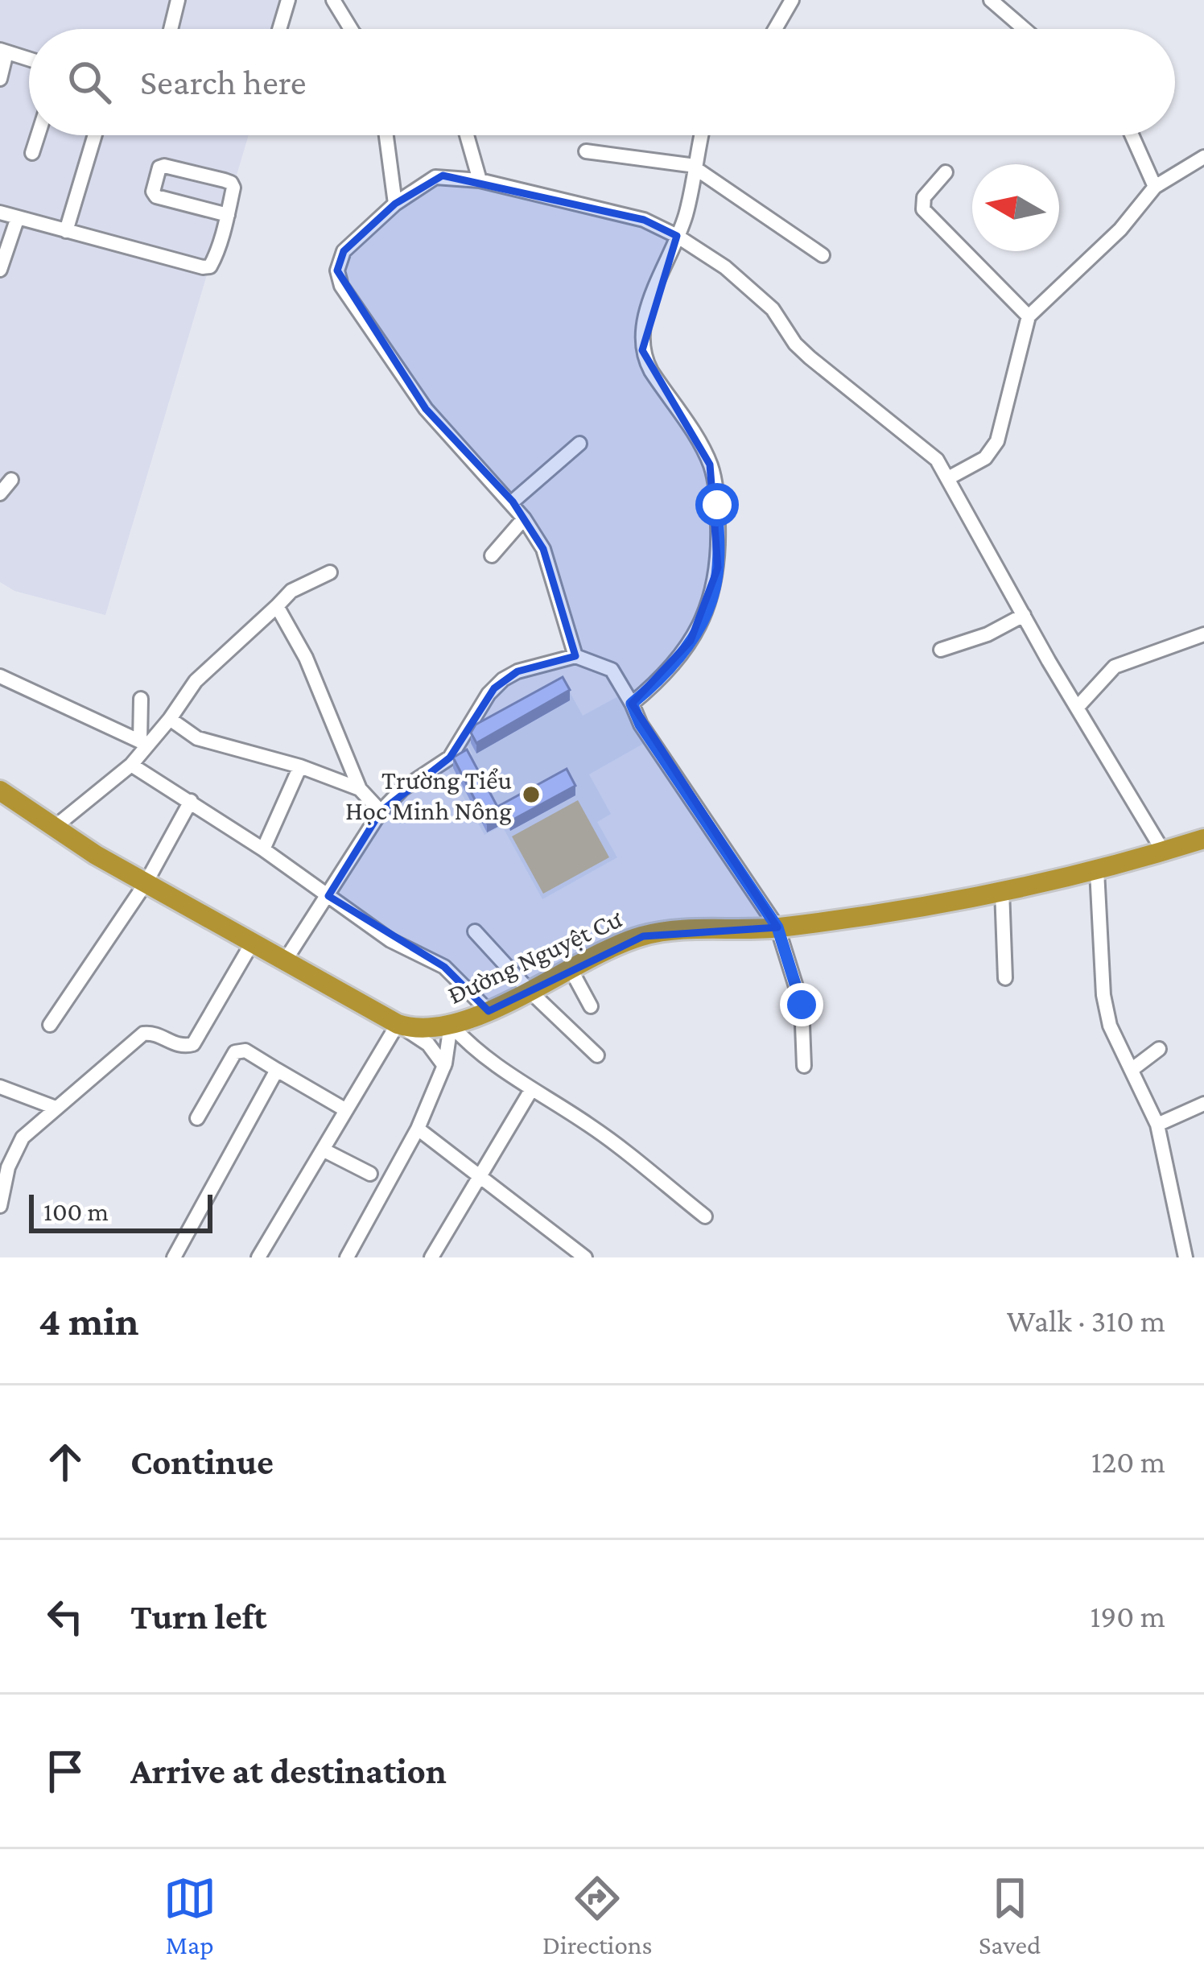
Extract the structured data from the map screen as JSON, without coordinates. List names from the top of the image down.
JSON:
{
  "streets": {
    "highway": ["Đường Nguyệt Cư"]
  },
  "places": ["Trường Tiểu Học Minh Nông"],
  "scale_bar": "100 m",
  "north": "left",
  "page": {
    "search": "Search here",
    "scale": "100 m",
    "heading": ["4 min", "Walk · 310 m"],
    "list": [
      ["Continue", "120 m"],
      ["Turn left", "190 m"],
      "Arrive at destination"
    ],
    "nav": ["Map", "Directions", "Saved"]
  }
}
